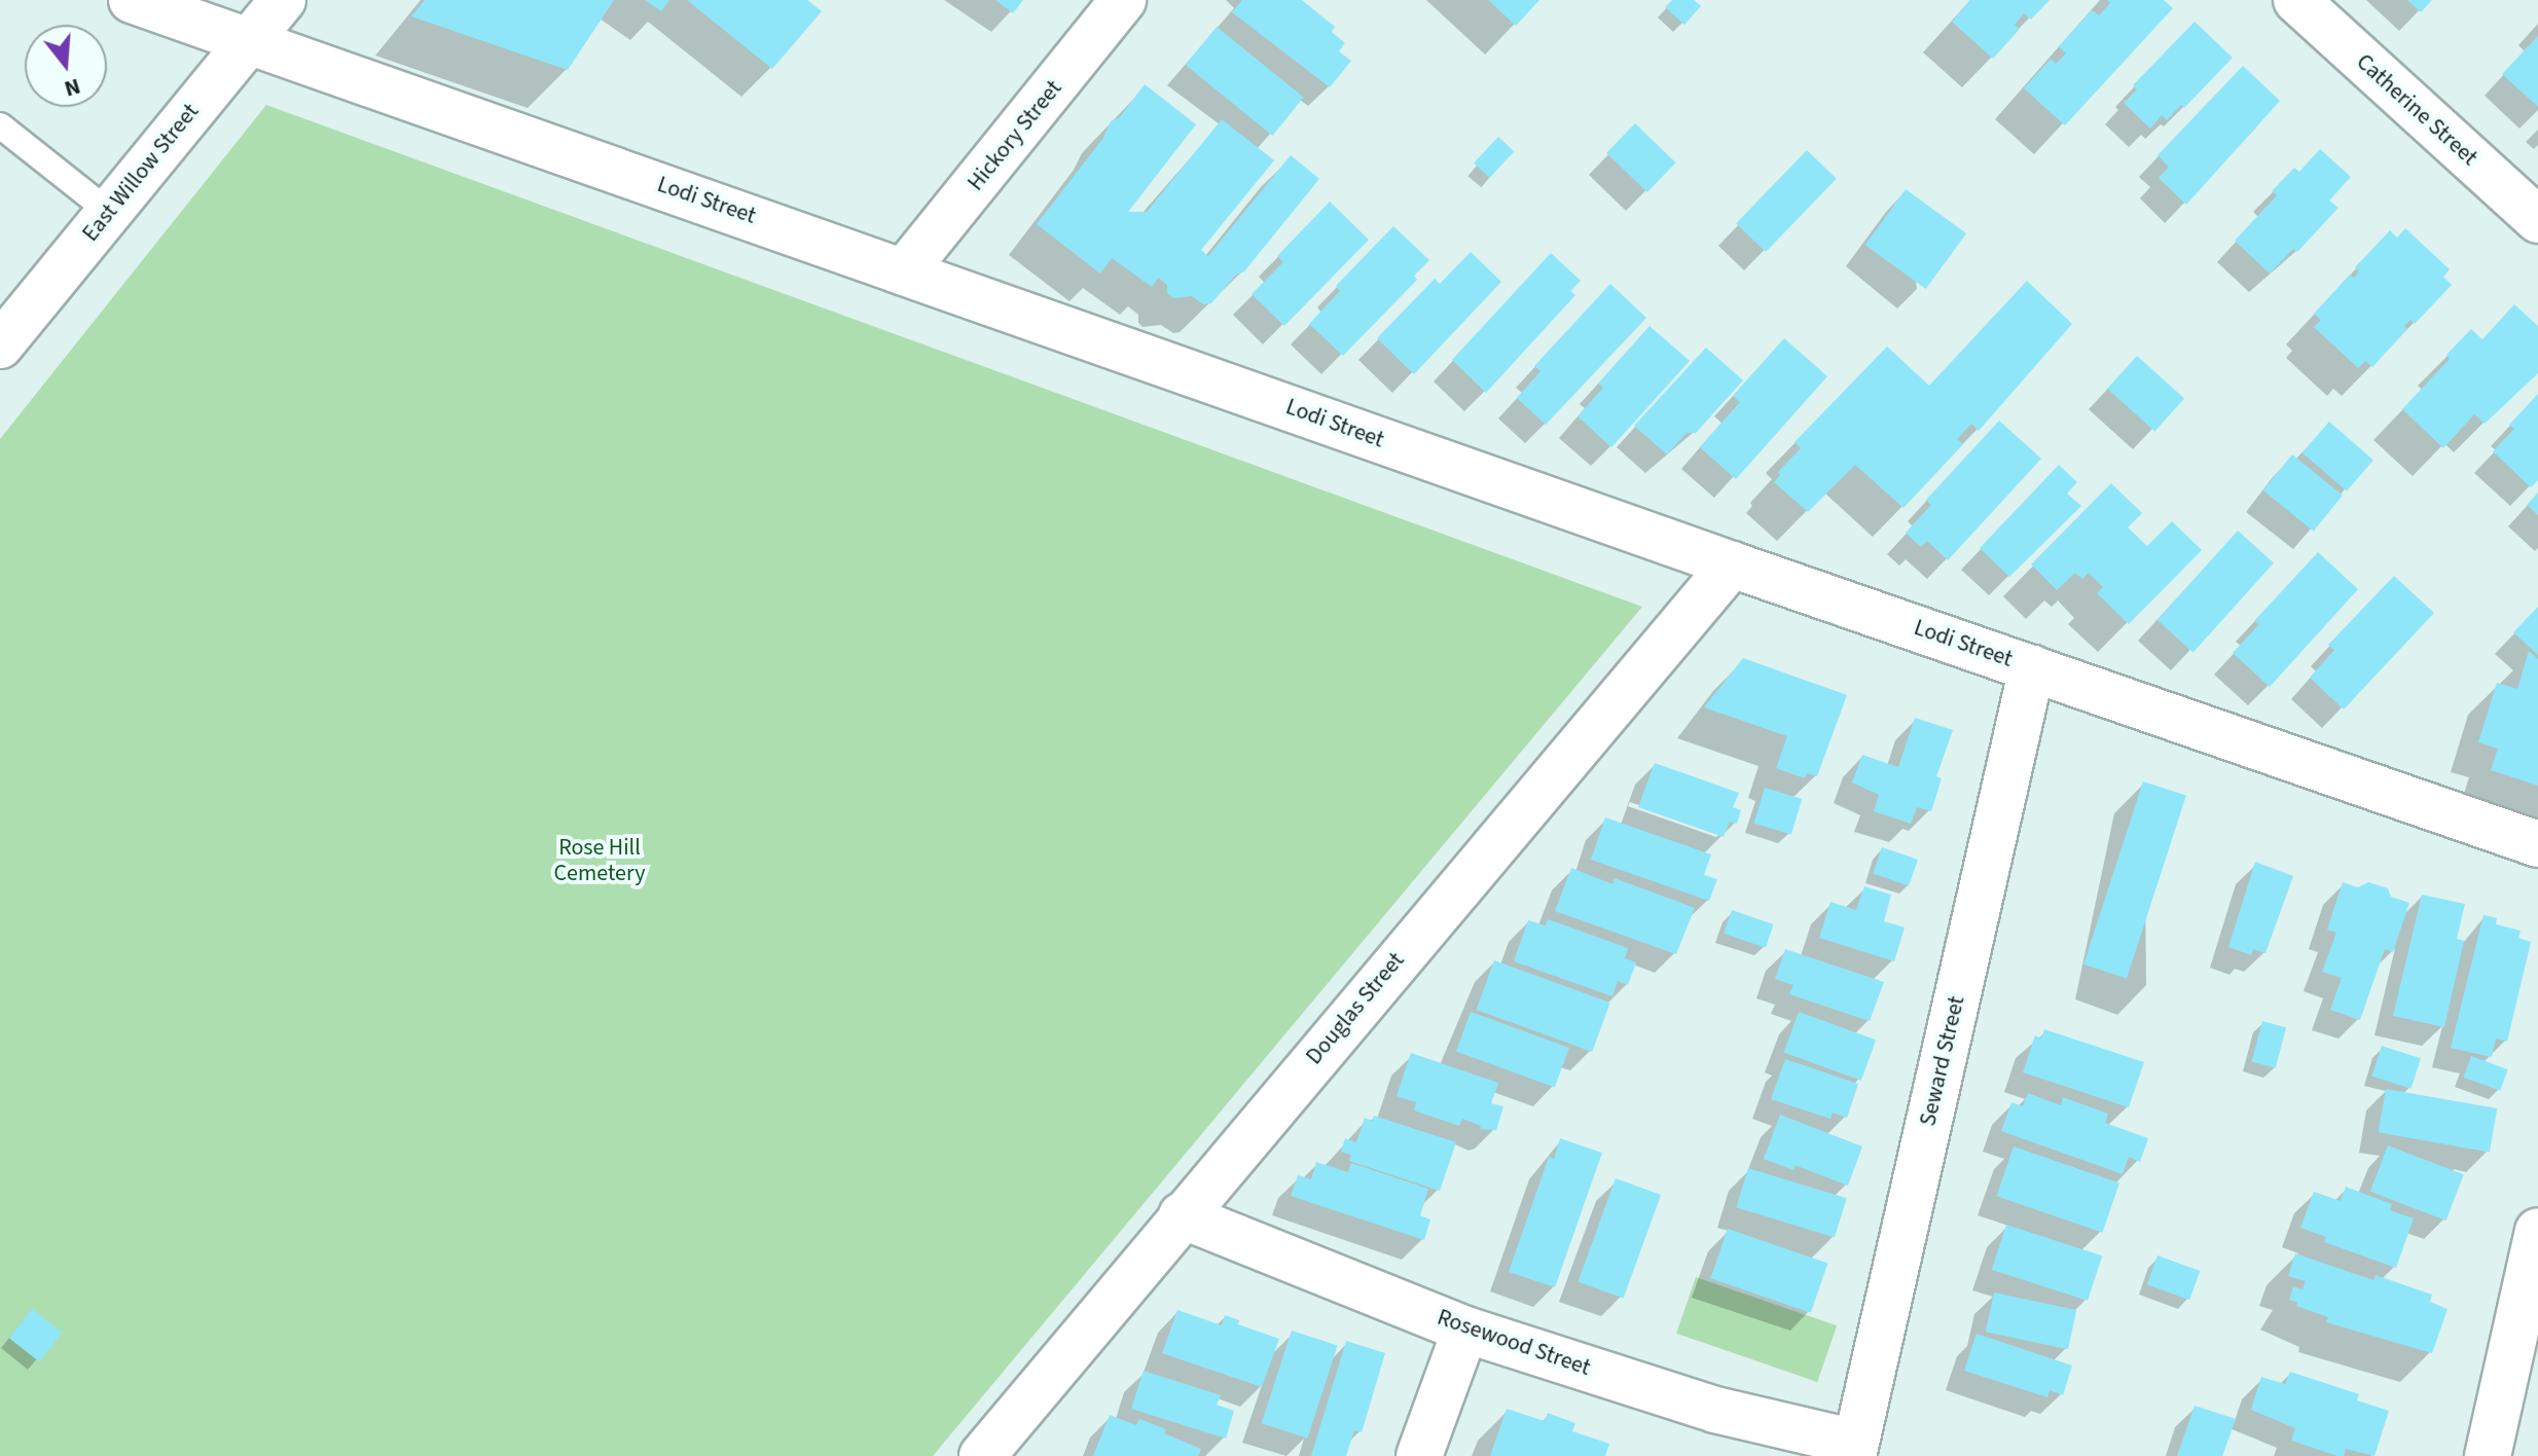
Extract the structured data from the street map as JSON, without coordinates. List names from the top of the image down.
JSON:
{
  "streets": {
    "street": [
      "Catherine Street",
      "Hickory Street",
      "East Willow Street",
      "Lodi Street",
      "Douglas Street",
      "Seward Street",
      "Rosewood Street"
    ]
  },
  "crossings": [
    ["Hickory Street", "Lodi Street"],
    ["East Willow Street", "Lodi Street"],
    ["Lodi Street", "Douglas Street"],
    ["Lodi Street", "Seward Street"],
    ["Douglas Street", "Rosewood Street"],
    ["Seward Street", "Rosewood Street"]
  ],
  "parks": ["Rose Hill Cemetery"],
  "north": "bottom"
}
